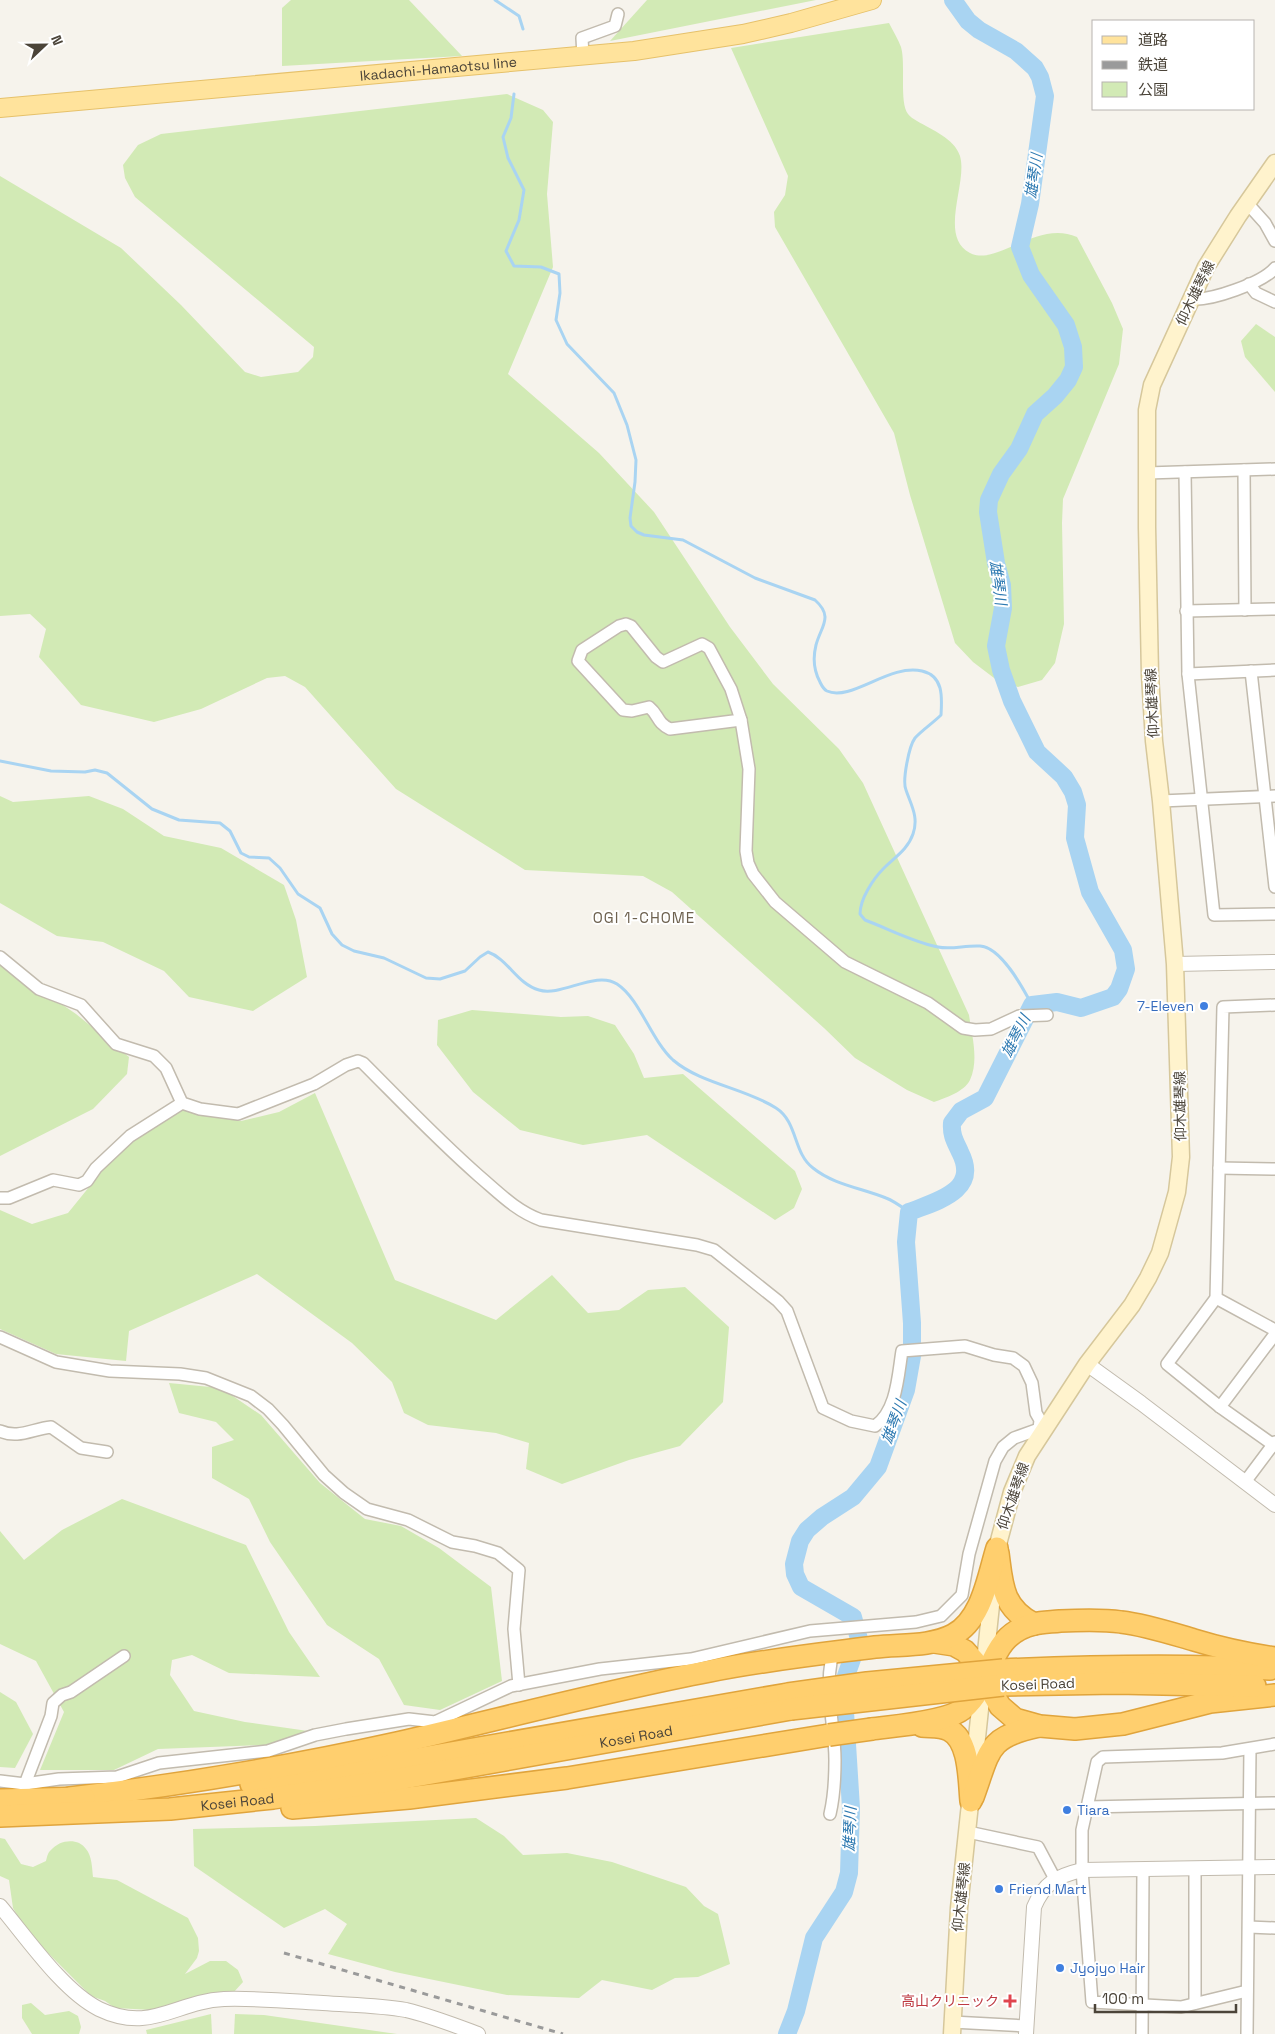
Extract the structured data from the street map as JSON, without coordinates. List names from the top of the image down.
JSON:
{
  "streets": {
    "highway": ["Kosei Road"],
    "main road": ["Ikadachi-Hamaotsu line", "仰木雄琴線"]
  },
  "crossings": [
    ["仰木雄琴線", "Kosei Road"]
  ],
  "districts": ["OGI 1-CHOME"],
  "water": ["雄琴川"],
  "places": {
    "other": [
      "7-Eleven",
      "Tiara",
      "Friend Mart",
      "Jyojyo Hair"
    ],
    "health": ["高山クリニック"]
  },
  "legend": ["道路", "鉄道", "公園"],
  "scale_bar": "100 m",
  "north": "right"
}
